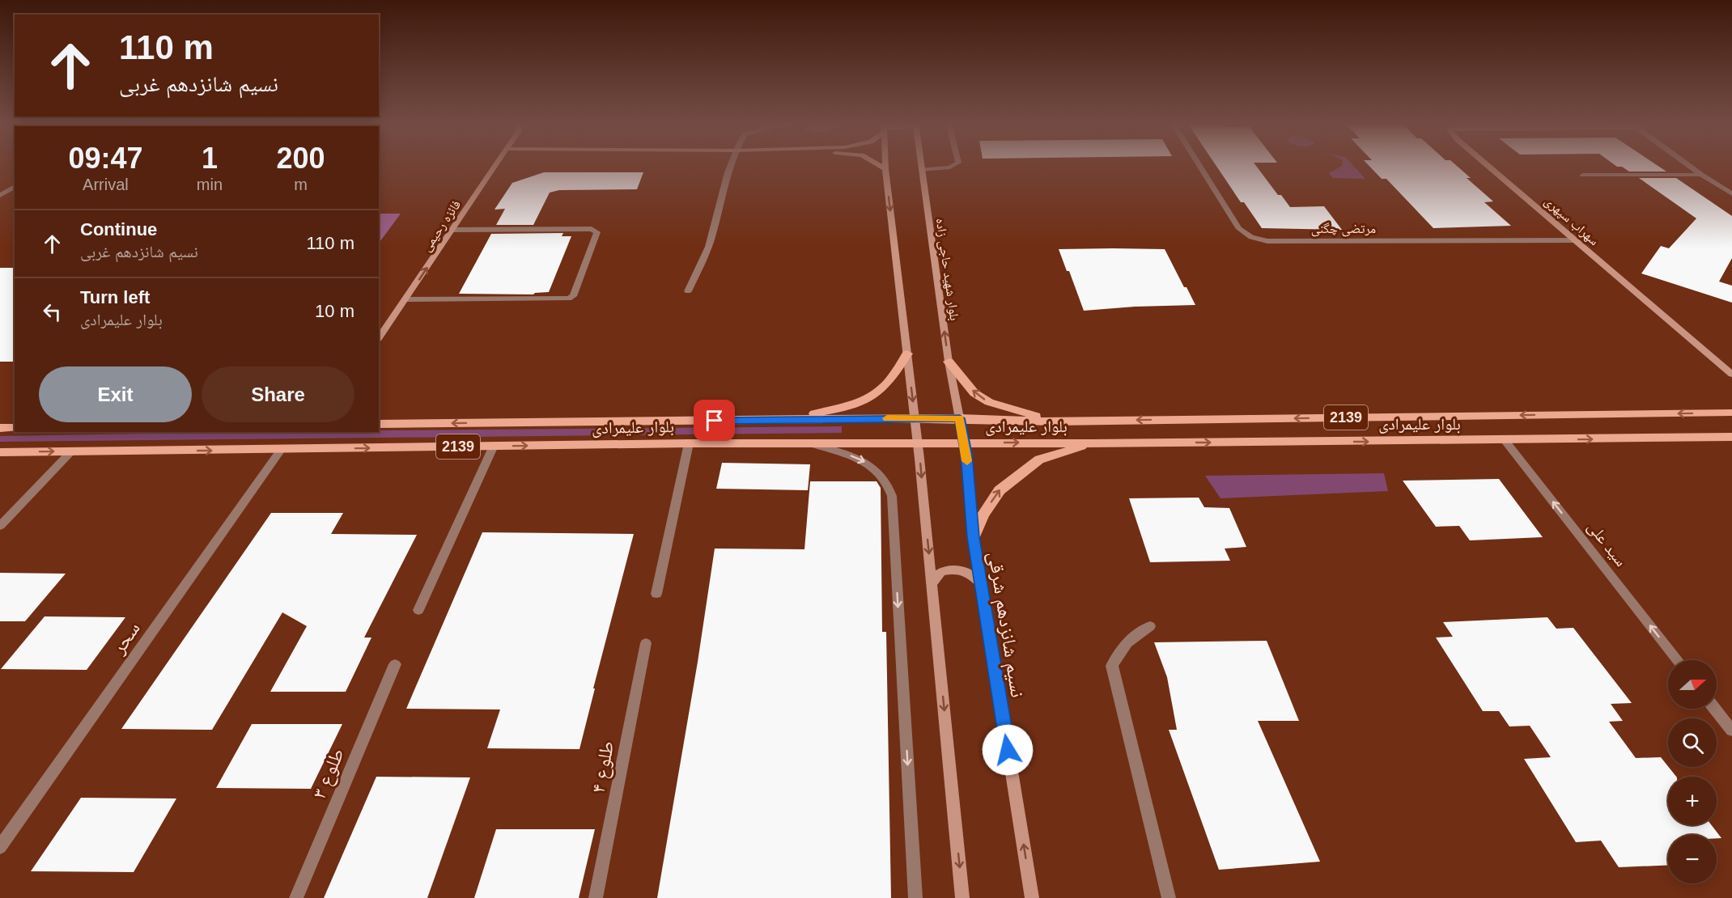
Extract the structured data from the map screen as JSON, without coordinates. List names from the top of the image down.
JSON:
{
  "streets": {
    "main road": [
      "سهراب سپهری",
      "فائزه رحیمی",
      "بلوار شهید حاجی زاده",
      "2139",
      "بلوار علیمرادی",
      "نسیم شانزدهم شرقی"
    ],
    "street": [
      "مرتضی چگنی",
      "سید علی",
      "سحر",
      "طلوع ۴",
      "طلوع ۳"
    ]
  },
  "crossings": [
    ["سهراب سپهری", "مرتضی چگنی"],
    ["بلوار شهید حاجی زاده", "بلوار علیمرادی"],
    ["بلوار شهید حاجی زاده", "نسیم شانزدهم شرقی"],
    ["بلوار علیمرادی", "سید علی"],
    ["بلوار علیمرادی", "نسیم شانزدهم شرقی"],
    ["بلوار علیمرادی", "سحر"]
  ],
  "one_way": ["فائزه رحیمی", "سید علی"],
  "north": "right",
  "page": {
    "turn": ["110 m", "نسیم شانزدهم غربی"],
    "eta": [
      "09:47",
      "Arrival",
      "1",
      "min",
      "200",
      "m"
    ],
    "list": [
      {
        "name": "Continue",
        "note": "نسیم شانزدهم غربی",
        "value": "110 m"
      },
      {
        "name": "Turn left",
        "note": "بلوار علیمرادی",
        "value": "10 m"
      }
    ],
    "buttons": ["Exit", "Share"],
    "map_buttons": ["+", "−"]
  }
}
